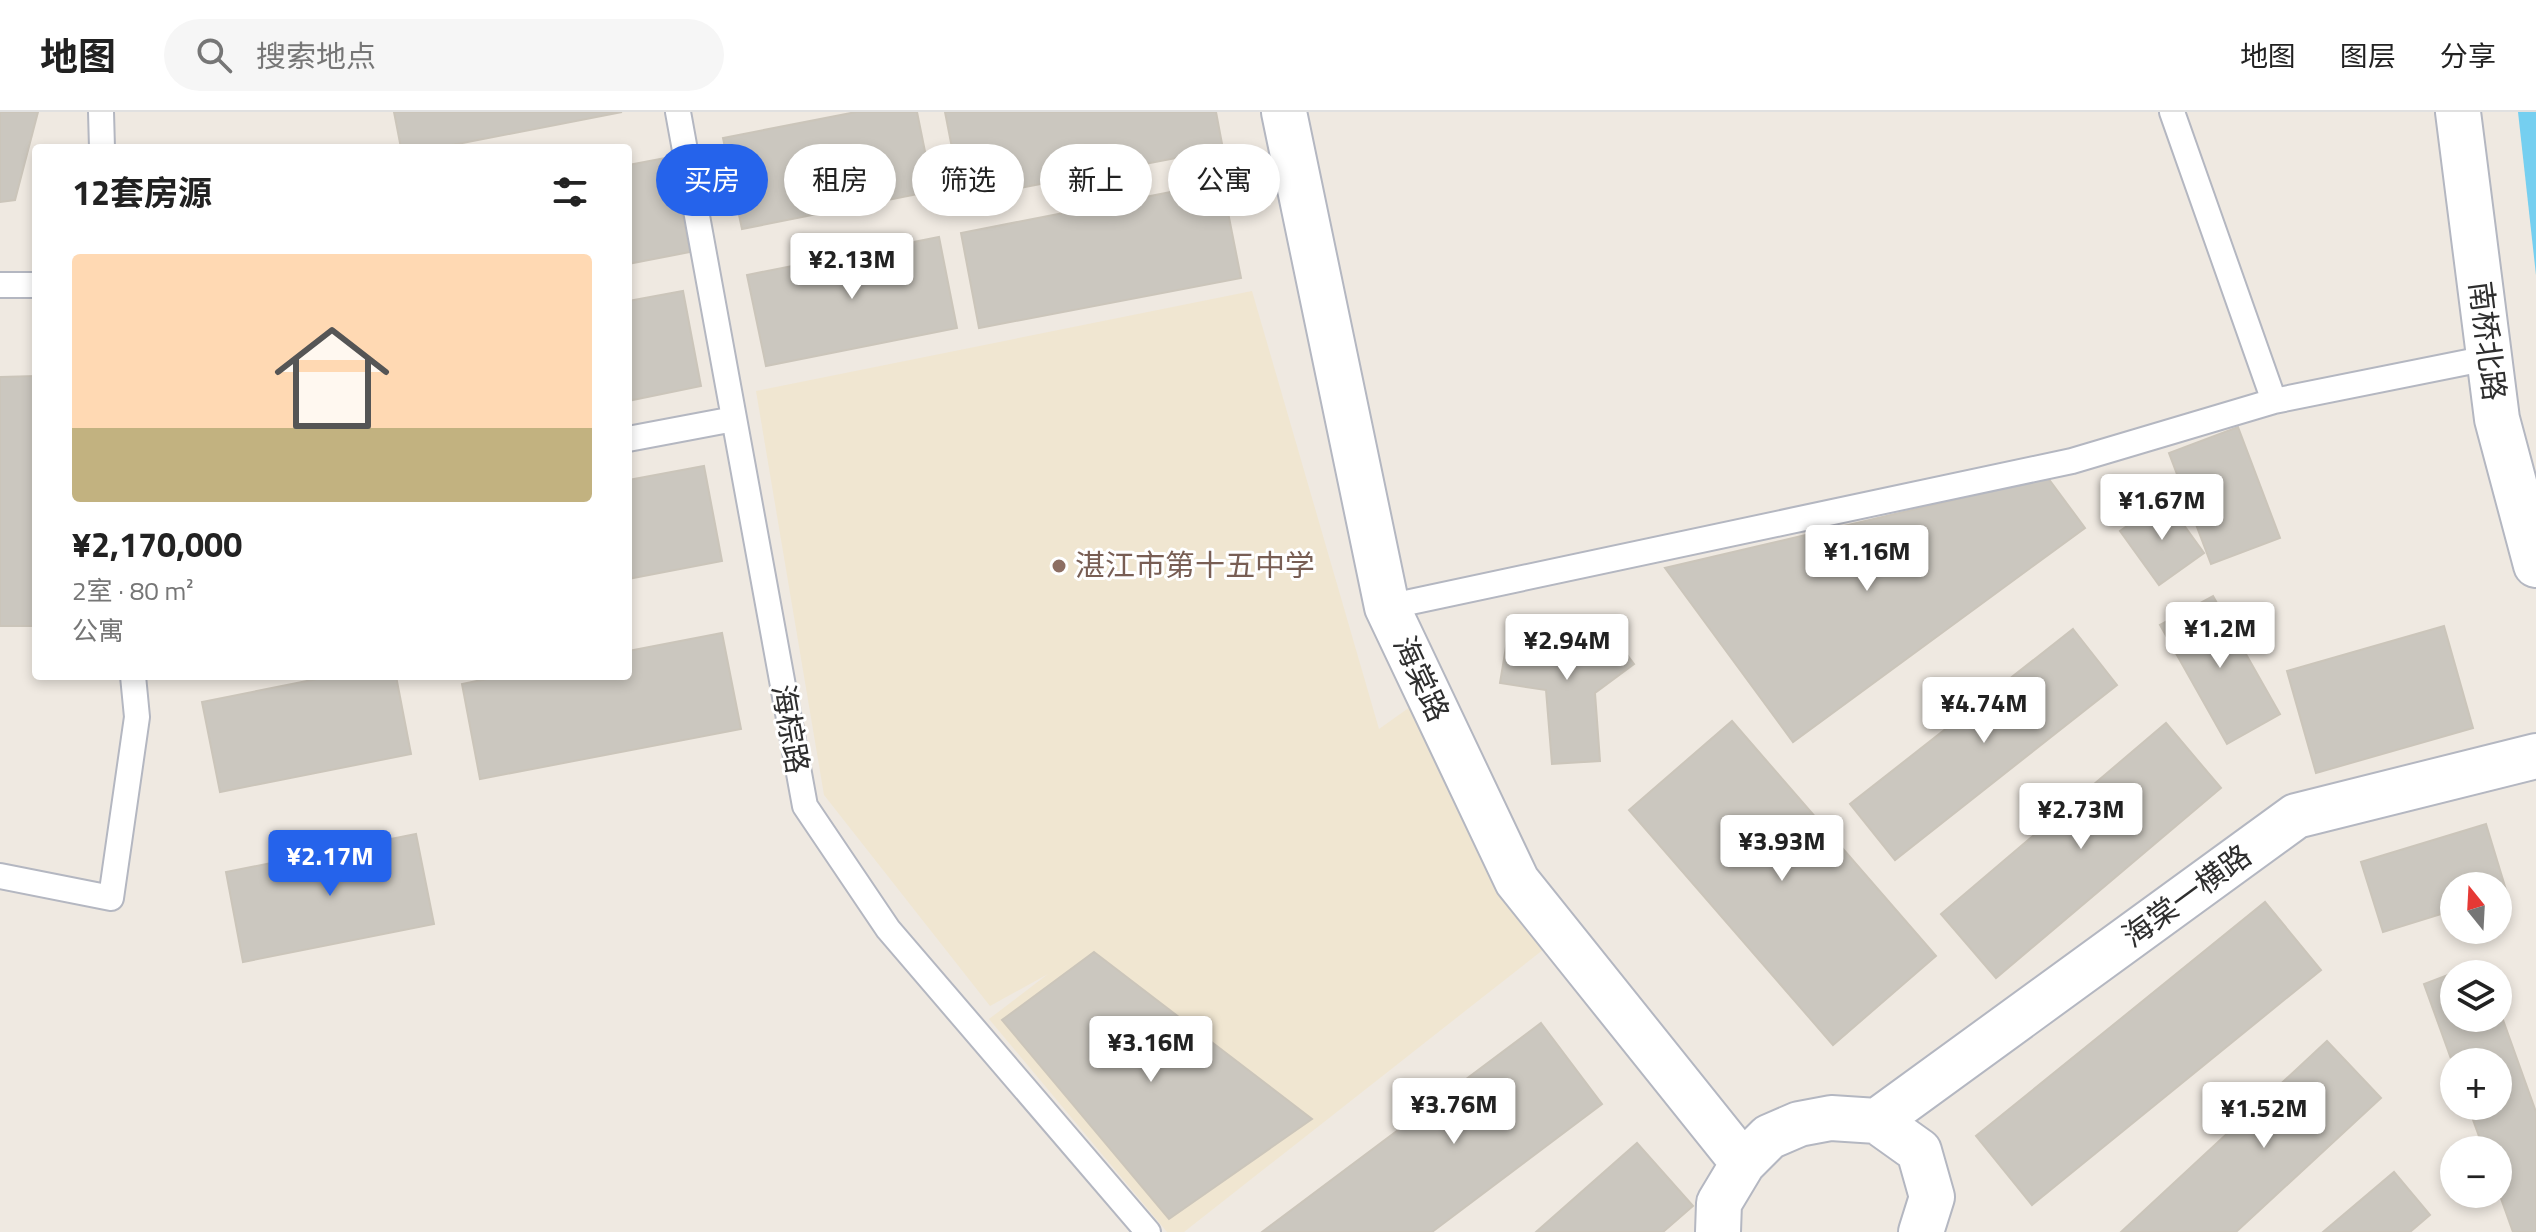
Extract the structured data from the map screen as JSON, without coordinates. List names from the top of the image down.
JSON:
{
  "streets": {
    "street": ["南桥北路", "海棠路", "海棠一横路"],
    "lane": ["海棕路"]
  },
  "places": ["湛江市第十五中学"],
  "north": "top",
  "page": {
    "header": "地图",
    "search": "搜索地点",
    "nav": ["地图", "图层", "分享"],
    "chip": [
      "买房",
      "租房",
      "筛选",
      "新上",
      "公寓"
    ],
    "heading": "12套房源",
    "price": [
      "¥2.13M",
      "¥1.67M",
      "¥1.16M",
      "¥1.2M",
      "¥2.94M",
      "¥4.74M",
      "¥2.73M",
      "¥3.93M",
      "¥2.17M",
      "¥3.16M",
      "¥3.76M",
      "¥1.52M"
    ],
    "list": [
      {
        "name": "¥2,170,000",
        "note": "2室 · 80 m² · 公寓"
      }
    ],
    "map_buttons": ["+", "−"]
  }
}
